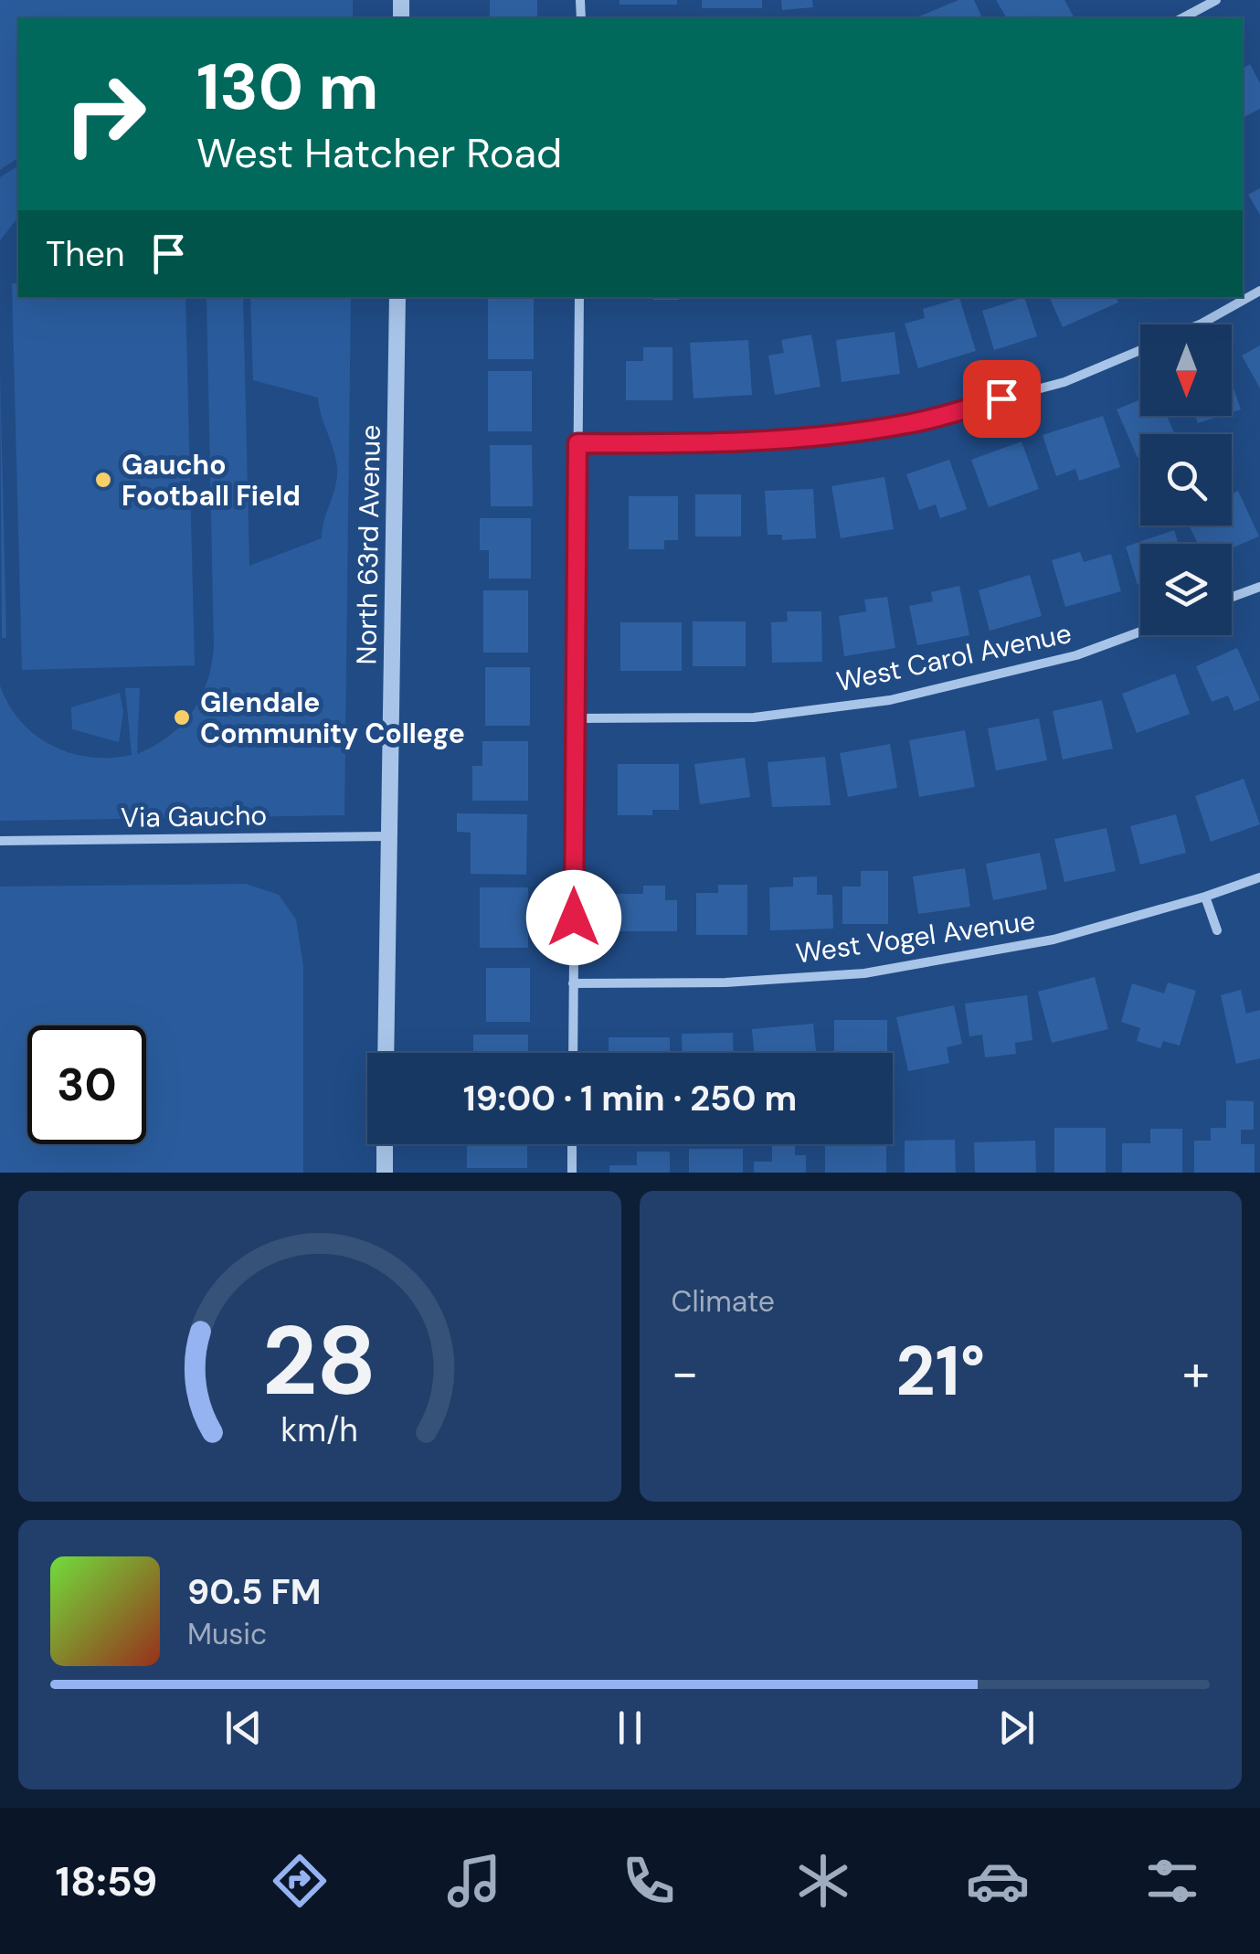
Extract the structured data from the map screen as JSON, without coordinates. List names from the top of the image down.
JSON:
{
  "streets": {
    "street": [
      "North 63rd Avenue",
      "West Carol Avenue",
      "Via Gaucho",
      "West Vogel Avenue"
    ]
  },
  "crossings": [
    ["North 63rd Avenue", "Via Gaucho"]
  ],
  "places": ["Gaucho Football Field", "Glendale Community College"],
  "north": "bottom",
  "page": {
    "turn": ["130 m", "West Hatcher Road"],
    "then": "Then",
    "limit": "30",
    "trip": "19:00 · 1 min · 250 m",
    "tile": "Climate",
    "heat": ["−", "21°", "+"],
    "song": ["90.5 FM", "Music"],
    "tabs": "18:59",
    "gauge": ["28", "km/h"]
  }
}
